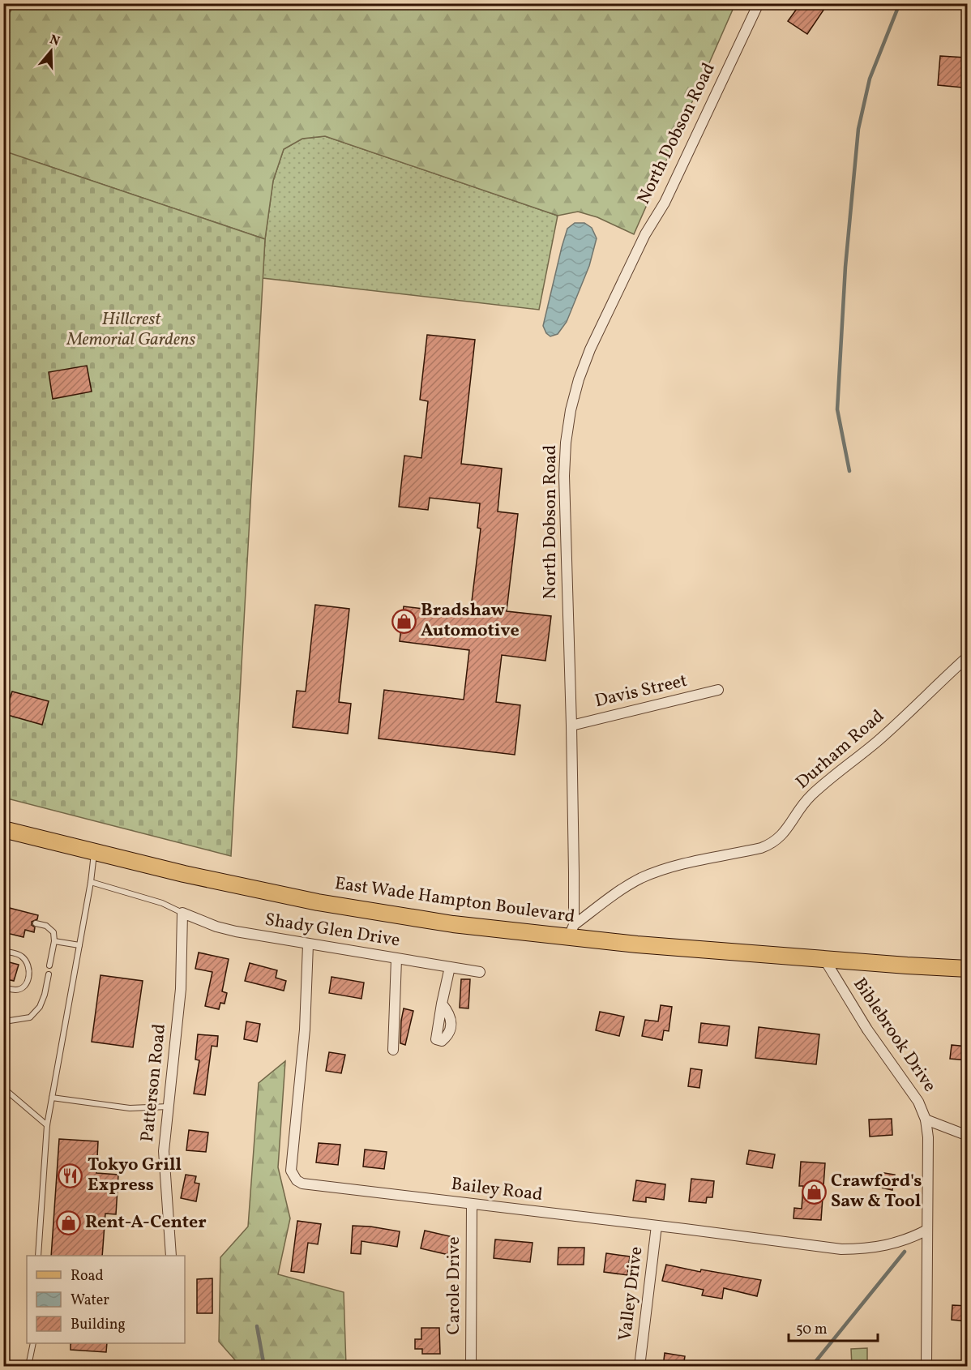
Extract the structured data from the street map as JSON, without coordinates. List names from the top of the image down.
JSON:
{
  "streets": {
    "main road": ["East Wade Hampton Boulevard"],
    "street": [
      "North Dobson Road",
      "Davis Street",
      "Durham Road",
      "Shady Glen Drive",
      "Biblebrook Drive",
      "Patterson Road",
      "Bailey Road",
      "Carole Drive",
      "Valley Drive"
    ]
  },
  "crossings": [
    ["North Dobson Road", "Davis Street"],
    ["North Dobson Road", "Durham Road"],
    ["North Dobson Road", "East Wade Hampton Boulevard"],
    ["Durham Road", "East Wade Hampton Boulevard"],
    ["East Wade Hampton Boulevard", "Biblebrook Drive"],
    ["Shady Glen Drive", "Patterson Road"],
    ["Shady Glen Drive", "Bailey Road"],
    ["Biblebrook Drive", "Bailey Road"],
    ["Bailey Road", "Carole Drive"],
    ["Bailey Road", "Valley Drive"]
  ],
  "parks": ["Hillcrest Memorial Gardens"],
  "places": {
    "shop": ["Bradshaw Automotive", "Crawford's Saw & Tool", "Rent-A-Center"],
    "restaurant": ["Tokyo Grill Express"]
  },
  "legend": ["Road", "Water", "Building"],
  "scale_bar": "50 m",
  "north": "top"
}
